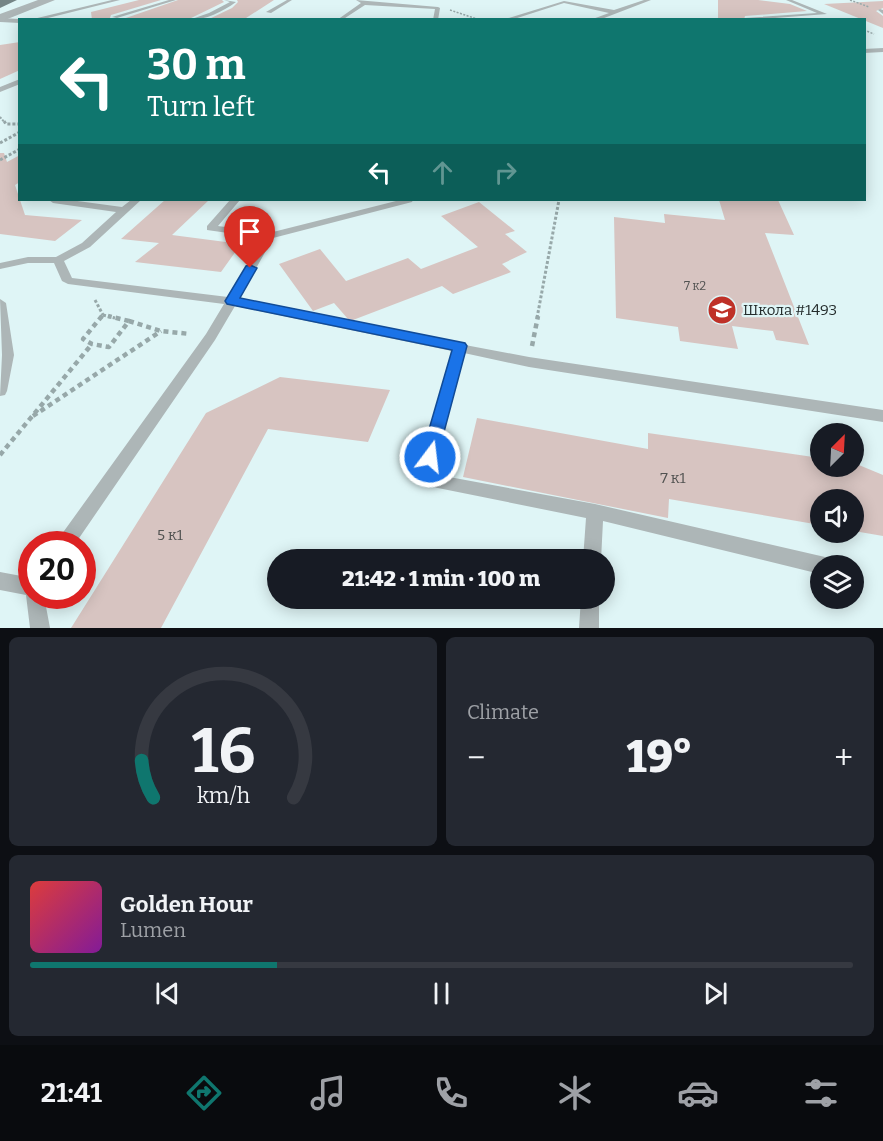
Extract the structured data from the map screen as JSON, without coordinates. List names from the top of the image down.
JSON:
{
  "places": {
    "school or university": ["Школа #1493"]
  },
  "house_numbers": ["7 к2", "7 к1", "5 к1"],
  "north": "top right",
  "page": {
    "turn": ["30 m", "Turn left"],
    "limit": "20",
    "trip": "21:42 · 1 min · 100 m",
    "tile": "Climate",
    "heat": ["−", "19°", "+"],
    "song": ["Golden Hour", "Lumen"],
    "tabs": "21:41",
    "gauge": ["16", "km/h"]
  }
}
